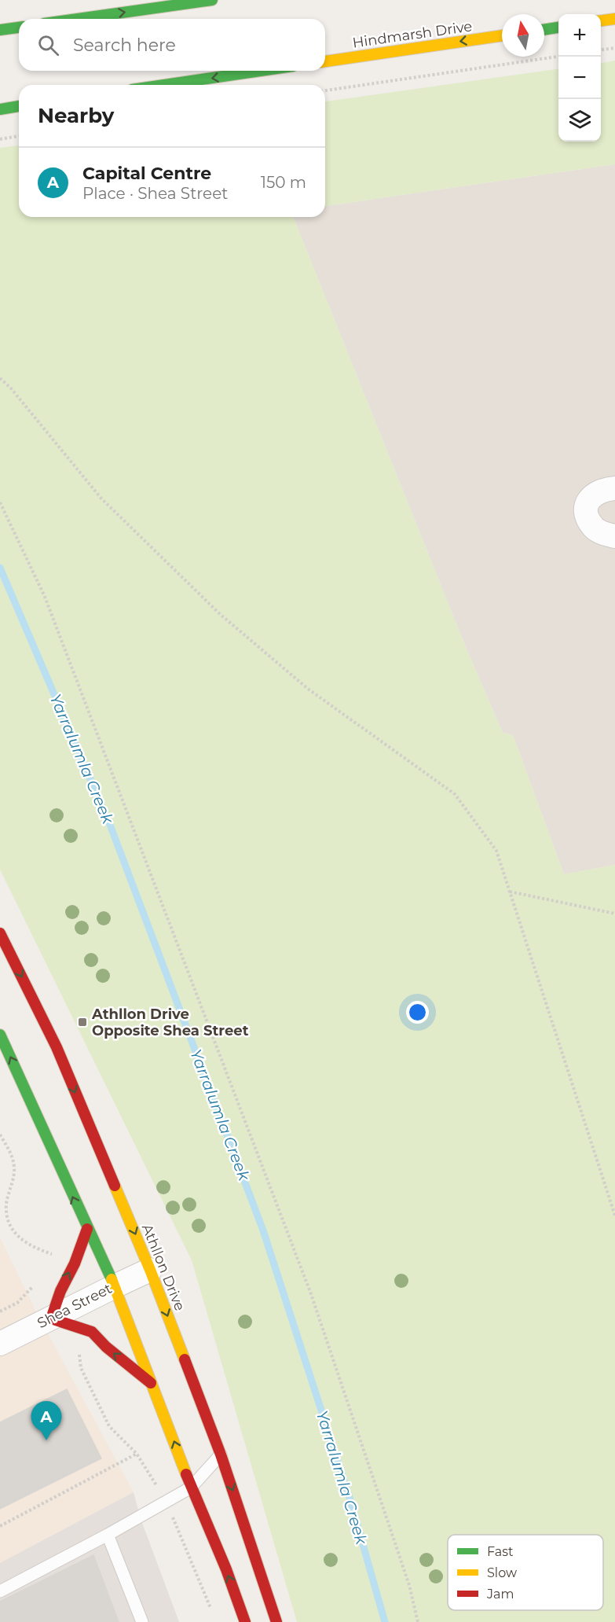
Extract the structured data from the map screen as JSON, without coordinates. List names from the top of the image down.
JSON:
{
  "streets": {
    "main road": ["Hindmarsh Drive", "Athllon Drive"],
    "street": ["Shea Street"]
  },
  "crossings": [
    ["Athllon Drive", "Shea Street"]
  ],
  "one_way": ["Hindmarsh Drive"],
  "water": ["Yarralumla Creek"],
  "places": {
    "transit": ["Athllon Drive Opposite Shea Street"]
  },
  "legend": ["Fast", "Slow", "Jam"],
  "north": "top",
  "page": {
    "map_buttons": ["+", "−"],
    "search": "Search here",
    "heading": "Nearby",
    "list": [
      {
        "mark": "A",
        "name": "Capital Centre",
        "note": "Place · Shea Street",
        "value": "150 m"
      }
    ],
    "pins": "A"
  }
}
